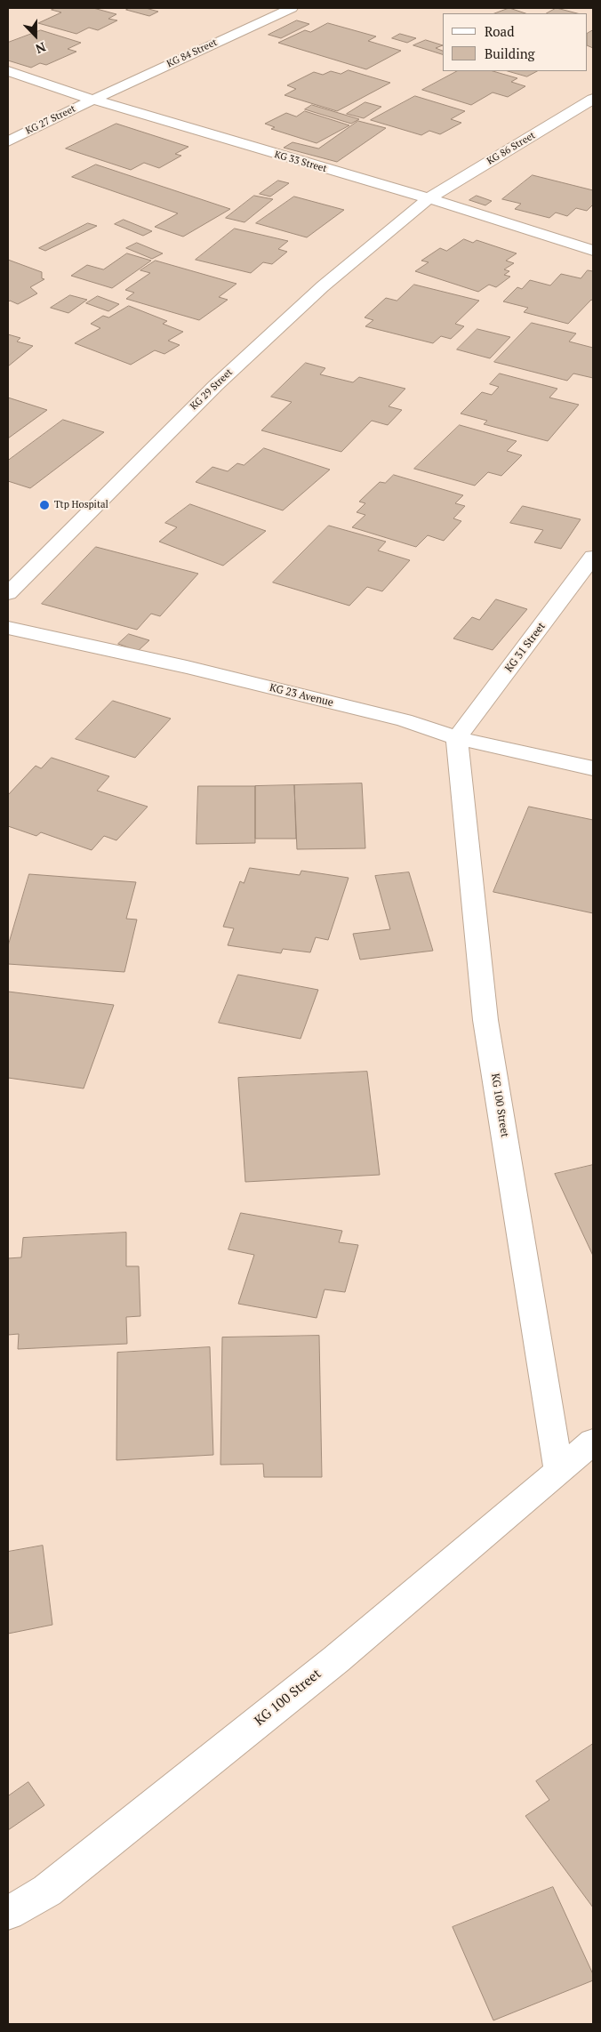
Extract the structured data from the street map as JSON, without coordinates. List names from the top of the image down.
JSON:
{
  "streets": {
    "street": [
      "KG 84 Street",
      "KG 27 Street",
      "KG 86 Street",
      "KG 33 Street",
      "KG 29 Street",
      "KG 31 Street",
      "KG 23 Avenue",
      "KG 100 Street"
    ]
  },
  "crossings": [
    ["KG 84 Street", "KG 27 Street"],
    ["KG 84 Street", "KG 33 Street"],
    ["KG 27 Street", "KG 33 Street"],
    ["KG 86 Street", "KG 33 Street"],
    ["KG 86 Street", "KG 29 Street"],
    ["KG 33 Street", "KG 29 Street"],
    ["KG 31 Street", "KG 23 Avenue"],
    ["KG 31 Street", "KG 100 Street"],
    ["KG 23 Avenue", "KG 100 Street"]
  ],
  "places": ["Ttp Hospital"],
  "legend": ["Road", "Building"],
  "north": "bottom"
}
